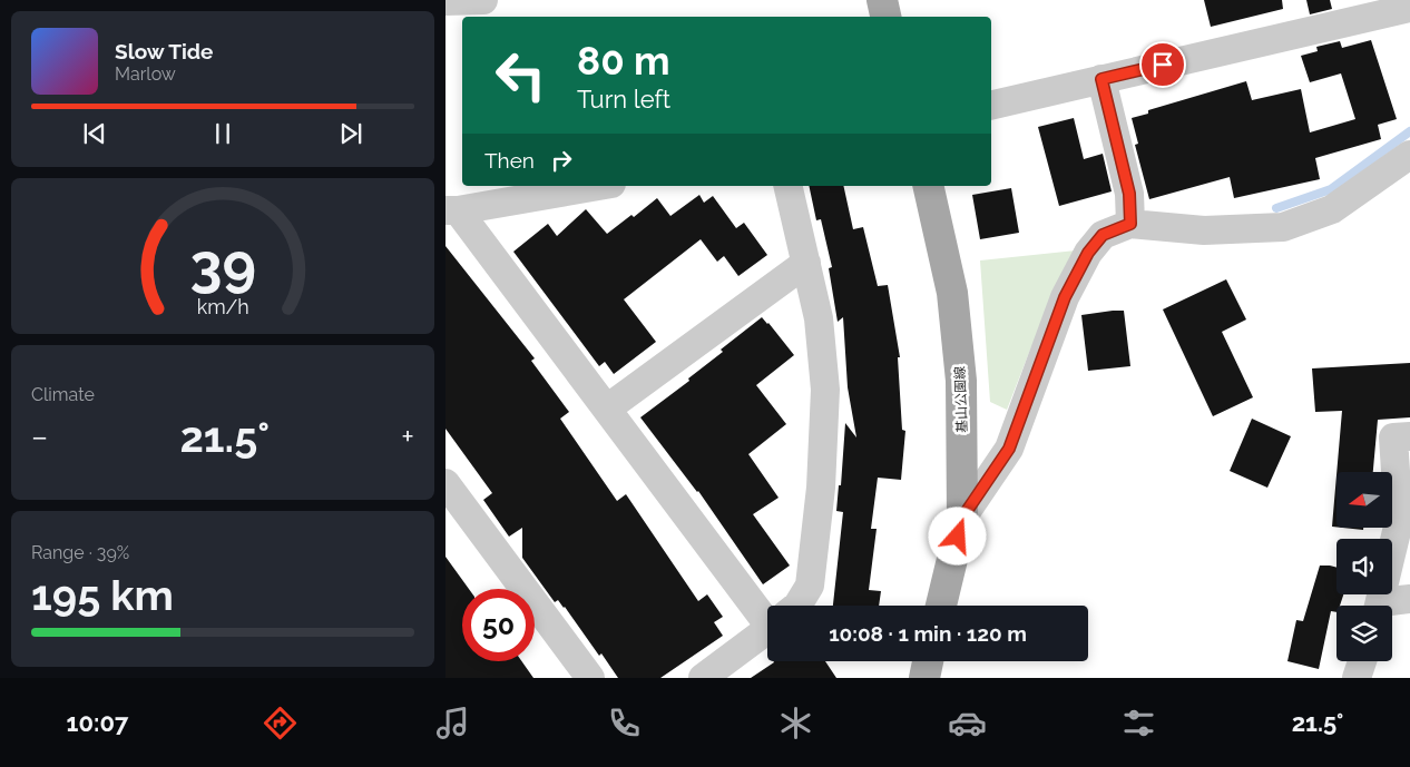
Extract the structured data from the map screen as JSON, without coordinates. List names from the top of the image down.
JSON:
{
  "streets": {
    "main road": ["基山公園線"]
  },
  "north": "left",
  "page": {
    "turn": ["80 m", "Turn left"],
    "song": ["Slow Tide", "Marlow"],
    "then": "Then",
    "tile": [
      "Climate",
      ["Range · 39%", "195 km"]
    ],
    "heat": ["−", "21.5°", "+"],
    "limit": "50",
    "trip": "10:08 · 1 min · 120 m",
    "tabs": ["10:07", "21.5°"],
    "gauge": ["39", "km/h"]
  }
}
